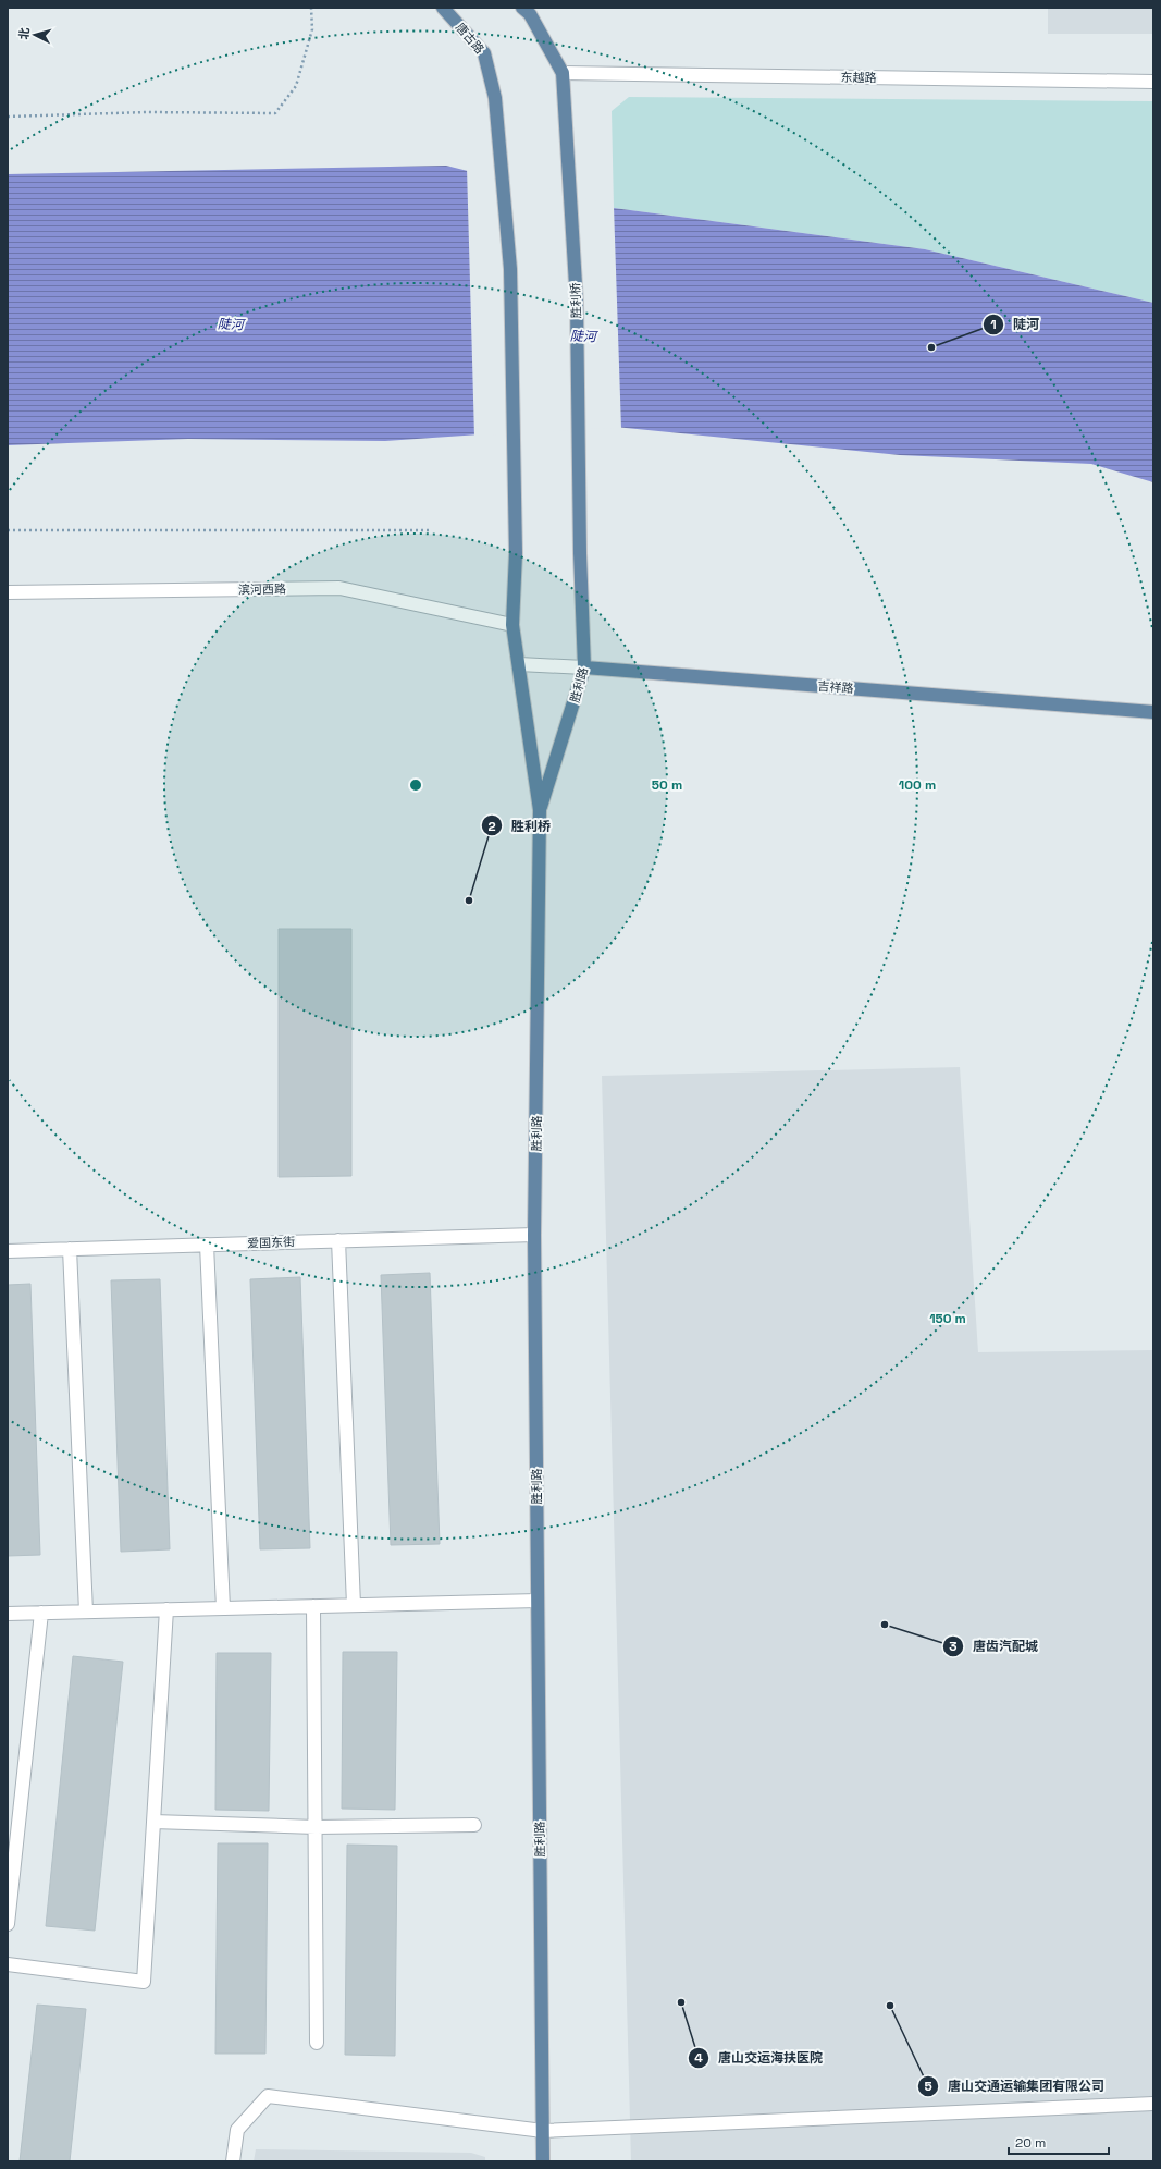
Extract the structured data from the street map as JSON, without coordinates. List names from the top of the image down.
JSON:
{
  "streets": {
    "main road": [
      "唐古路",
      "胜利桥",
      "胜利路",
      "吉祥路"
    ],
    "street": ["东越路", "滨河西路", "爱国东街"]
  },
  "crossings": [
    ["唐古路", "胜利路"],
    ["东越路", "胜利桥"],
    ["胜利桥", "胜利路"],
    ["滨河西路", "胜利路"],
    ["胜利路", "吉祥路"],
    ["胜利路", "爱国东街"]
  ],
  "water": ["陡河"],
  "places": [
    "陡河",
    "胜利桥",
    "唐齿汽配城",
    "唐山交运海扶医院",
    "唐山交通运输集团有限公司"
  ],
  "scale_bar": "20 m",
  "north": "left",
  "rings": ["50 m", "100 m", "150 m"]
}
